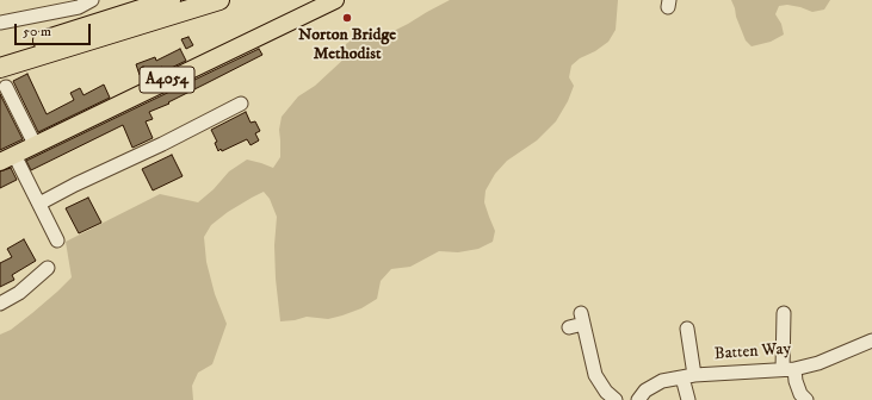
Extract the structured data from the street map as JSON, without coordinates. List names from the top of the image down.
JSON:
{
  "streets": {
    "main road": ["A4054"],
    "street": ["Batten Way"]
  },
  "places": ["Norton Bridge Methodist"],
  "scale_bar": "50 m"
}
